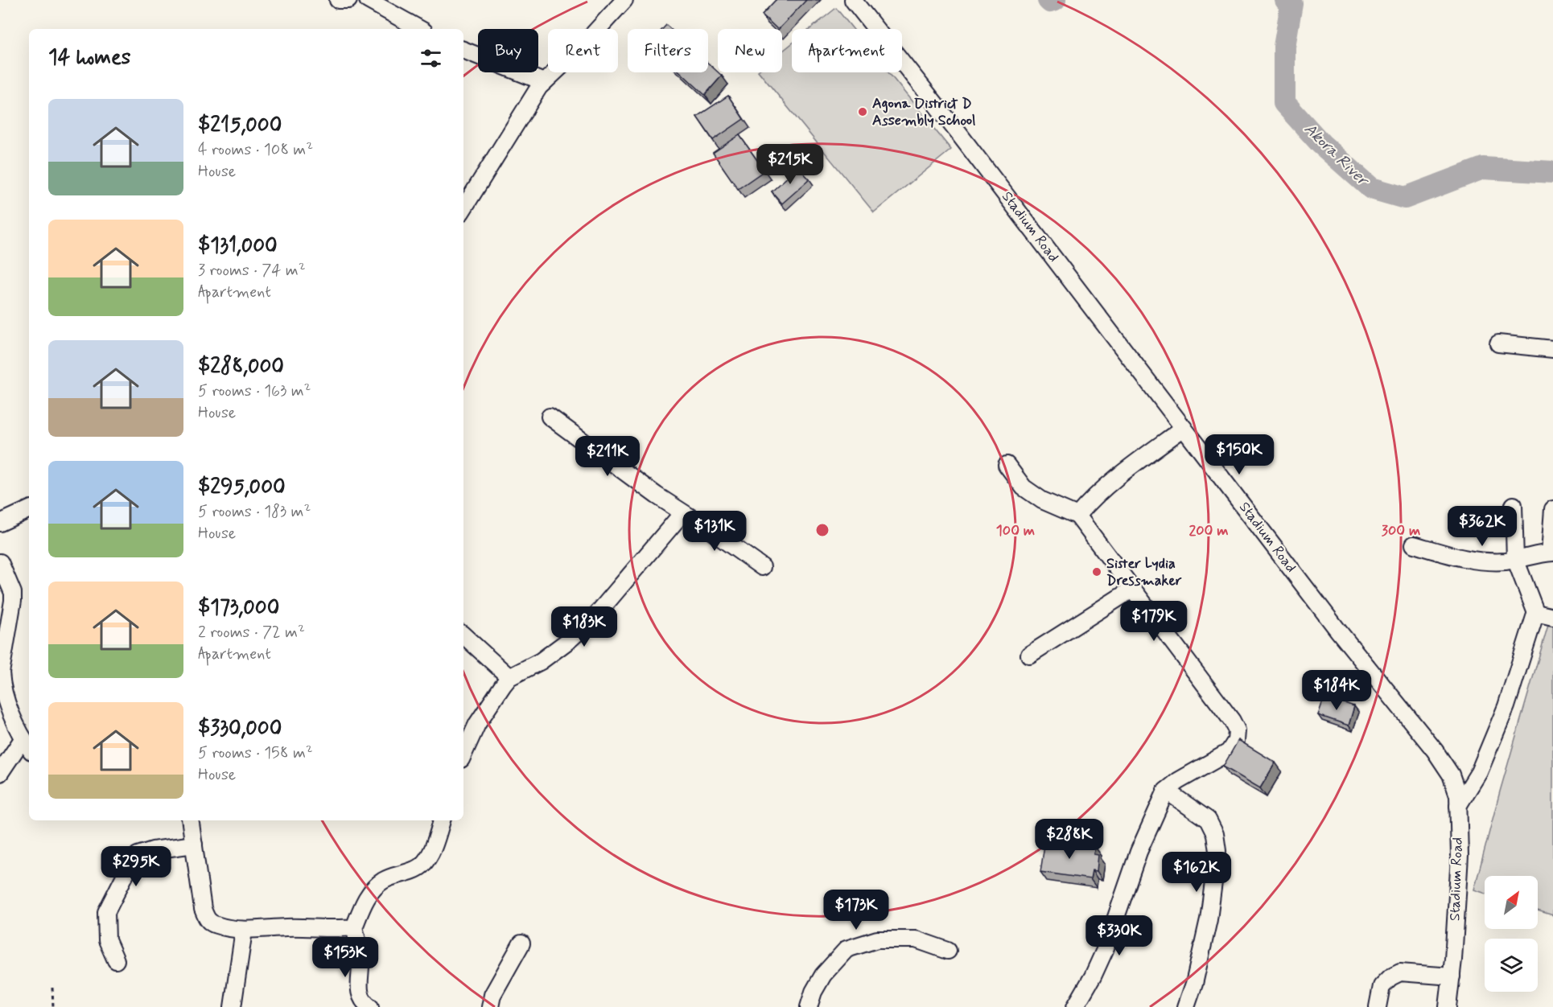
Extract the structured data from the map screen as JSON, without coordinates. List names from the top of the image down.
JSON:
{
  "streets": {
    "street": ["Stadium Road"]
  },
  "water": ["Akora River"],
  "places": ["Agona District D Assembly School", "Sister Lydia Dressmaker"],
  "north": "top right",
  "page": {
    "chip": [
      "Buy",
      "Rent",
      "Filters",
      "New",
      "Apartment"
    ],
    "heading": "14 homes",
    "list": [
      {
        "name": "$215,000",
        "note": "4 rooms · 108 m² · House"
      },
      {
        "name": "$131,000",
        "note": "3 rooms · 74 m² · Apartment"
      },
      {
        "name": "$288,000",
        "note": "5 rooms · 163 m² · House"
      },
      {
        "name": "$295,000",
        "note": "5 rooms · 183 m² · House"
      },
      {
        "name": "$173,000",
        "note": "2 rooms · 72 m² · Apartment"
      },
      {
        "name": "$330,000",
        "note": "5 rooms · 158 m² · House"
      }
    ],
    "price": [
      "$215K",
      "$150K",
      "$211K",
      "$362K",
      "$131K",
      "$179K",
      "$183K",
      "$184K",
      "$288K",
      "$295K",
      "$162K",
      "$173K",
      "$330K",
      "$153K"
    ]
  },
  "rings": ["100 m", "200 m", "300 m"]
}
